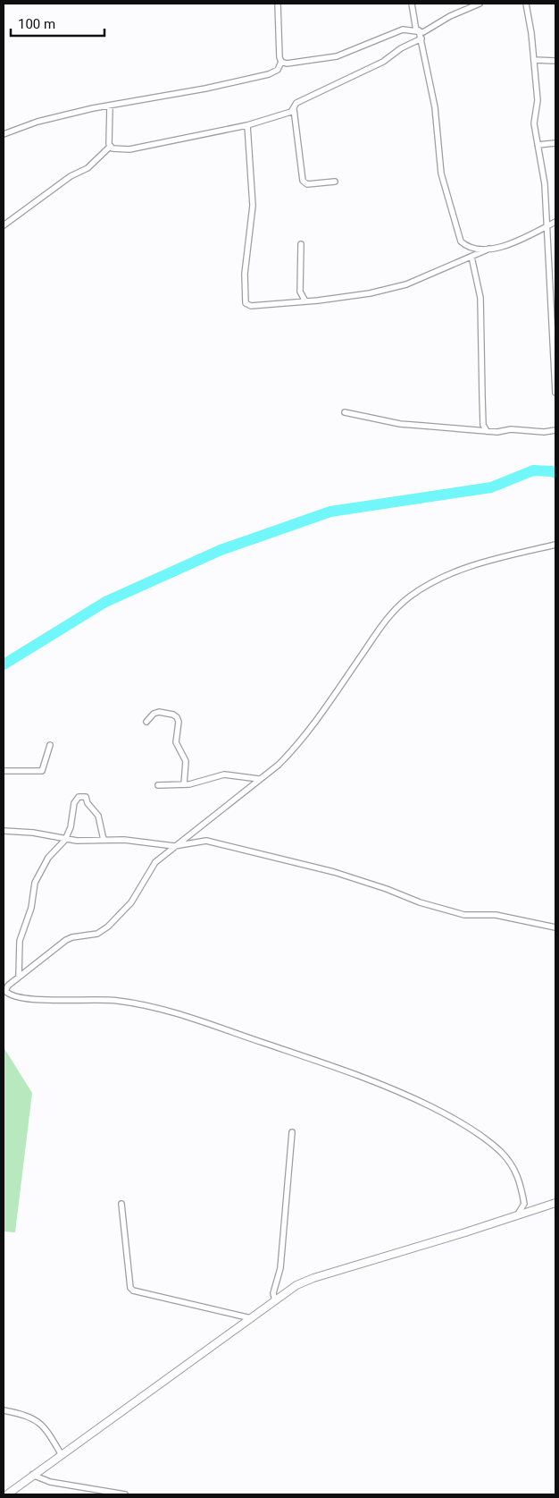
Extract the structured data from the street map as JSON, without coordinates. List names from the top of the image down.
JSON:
{
  "scale_bar": "100 m"
}
